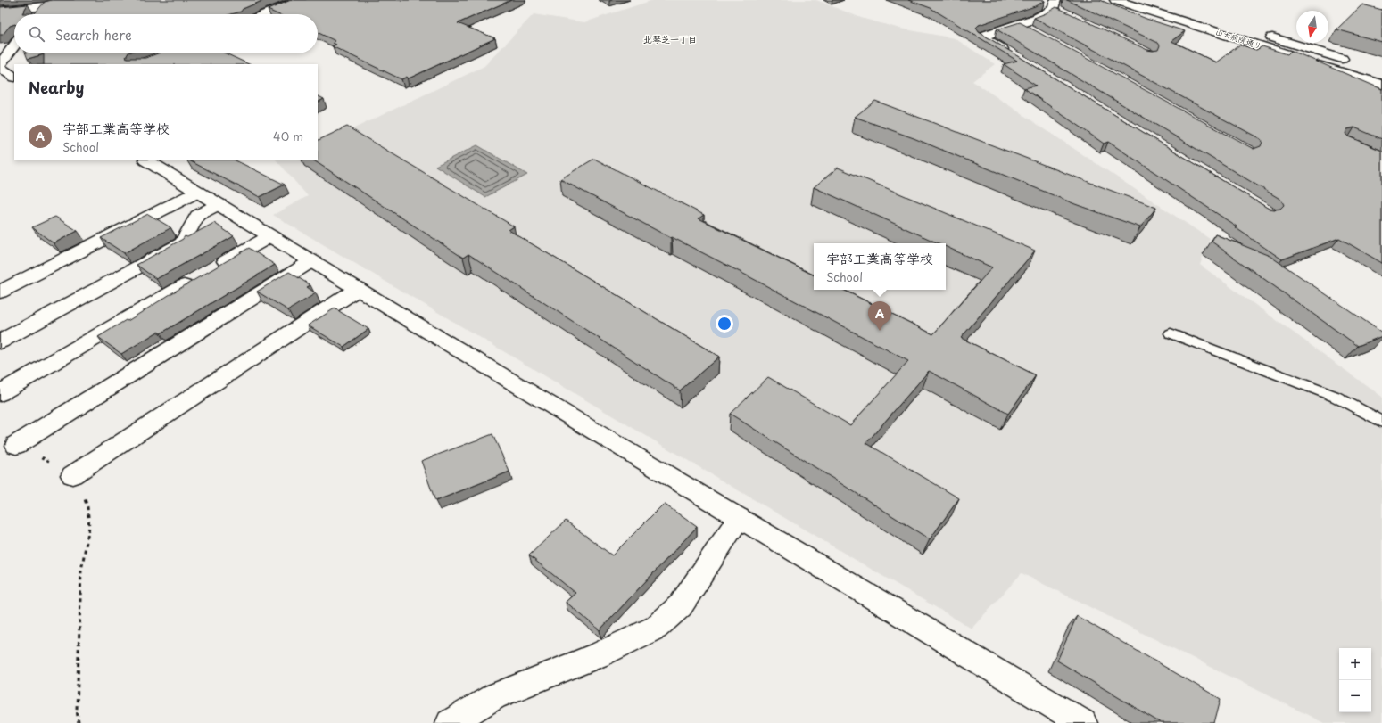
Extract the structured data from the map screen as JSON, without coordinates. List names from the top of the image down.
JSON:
{
  "streets": {
    "street": ["山大病院通り"]
  },
  "districts": ["北琴芝一丁目"],
  "north": "bottom",
  "page": {
    "search": "Search here",
    "heading": "Nearby",
    "list": [
      {
        "mark": "A",
        "name": "宇部工業高等学校",
        "note": "School",
        "value": "40 m"
      }
    ],
    "popup": ["宇部工業高等学校", "School"],
    "pins": "A",
    "map_buttons": ["+", "−"]
  }
}
